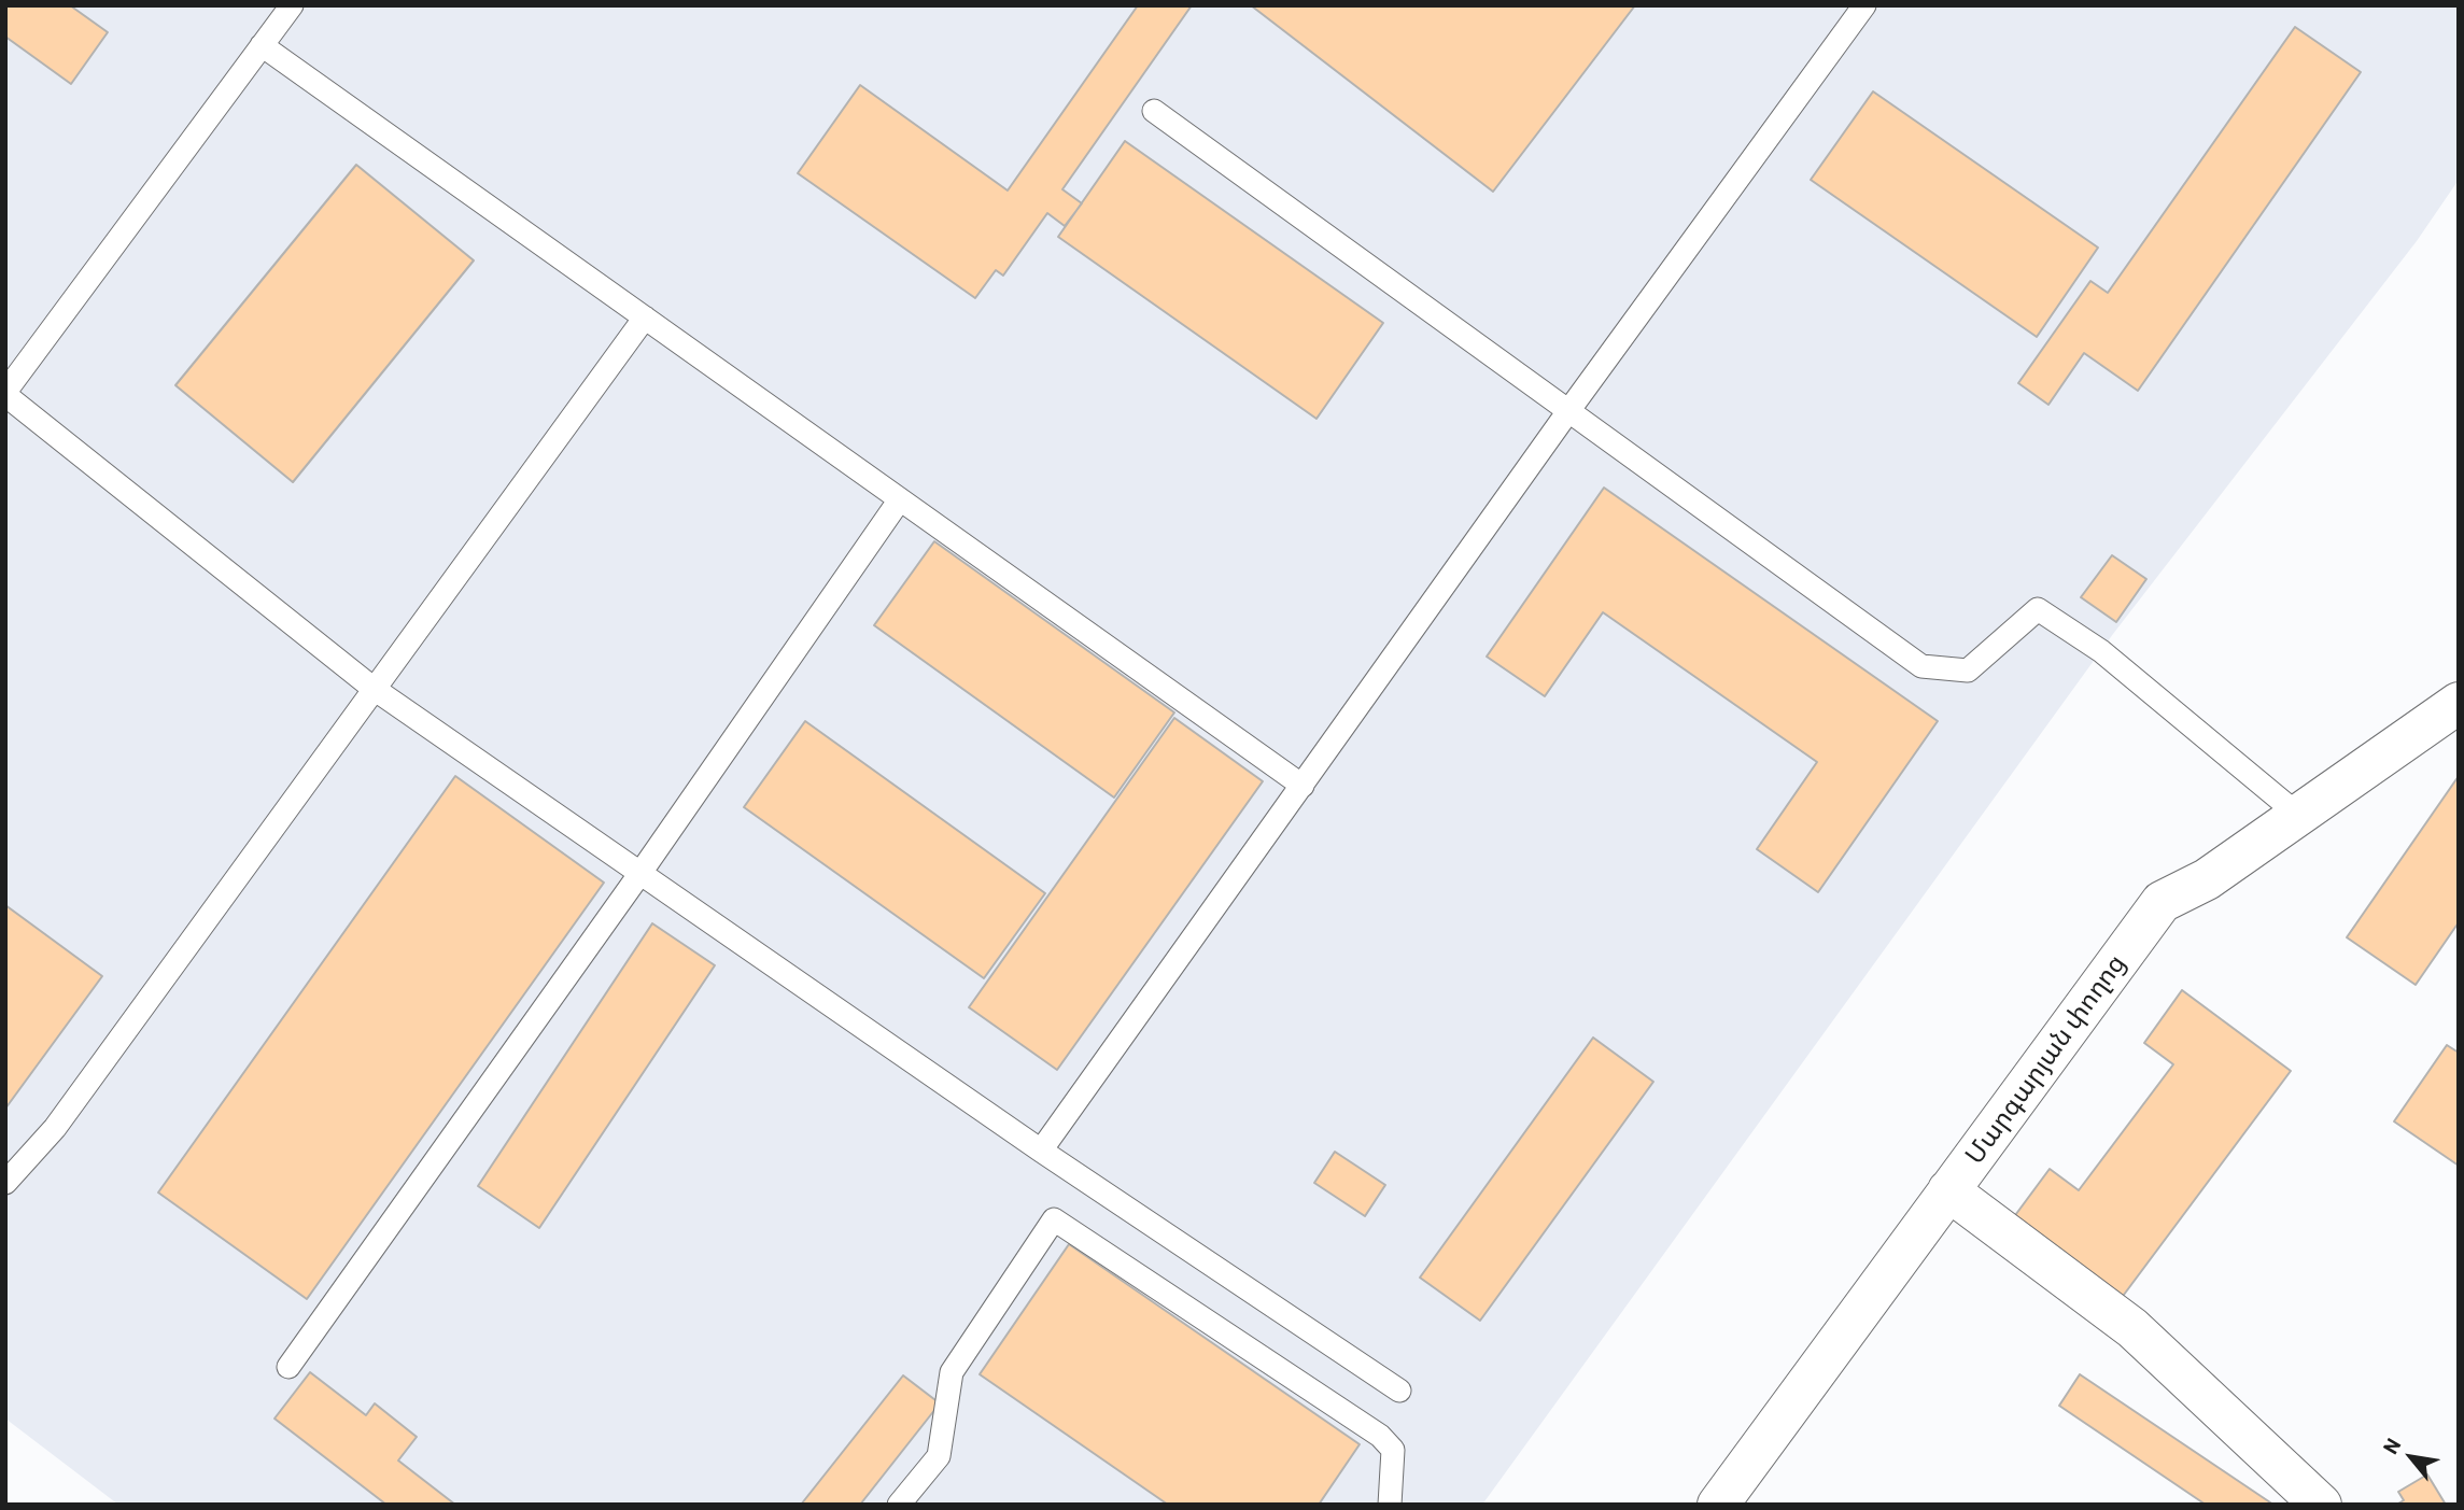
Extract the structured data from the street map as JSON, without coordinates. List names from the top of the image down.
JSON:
{
  "streets": {
    "street": ["Մարգարյան փողոց"]
  },
  "north": "top left"
}
